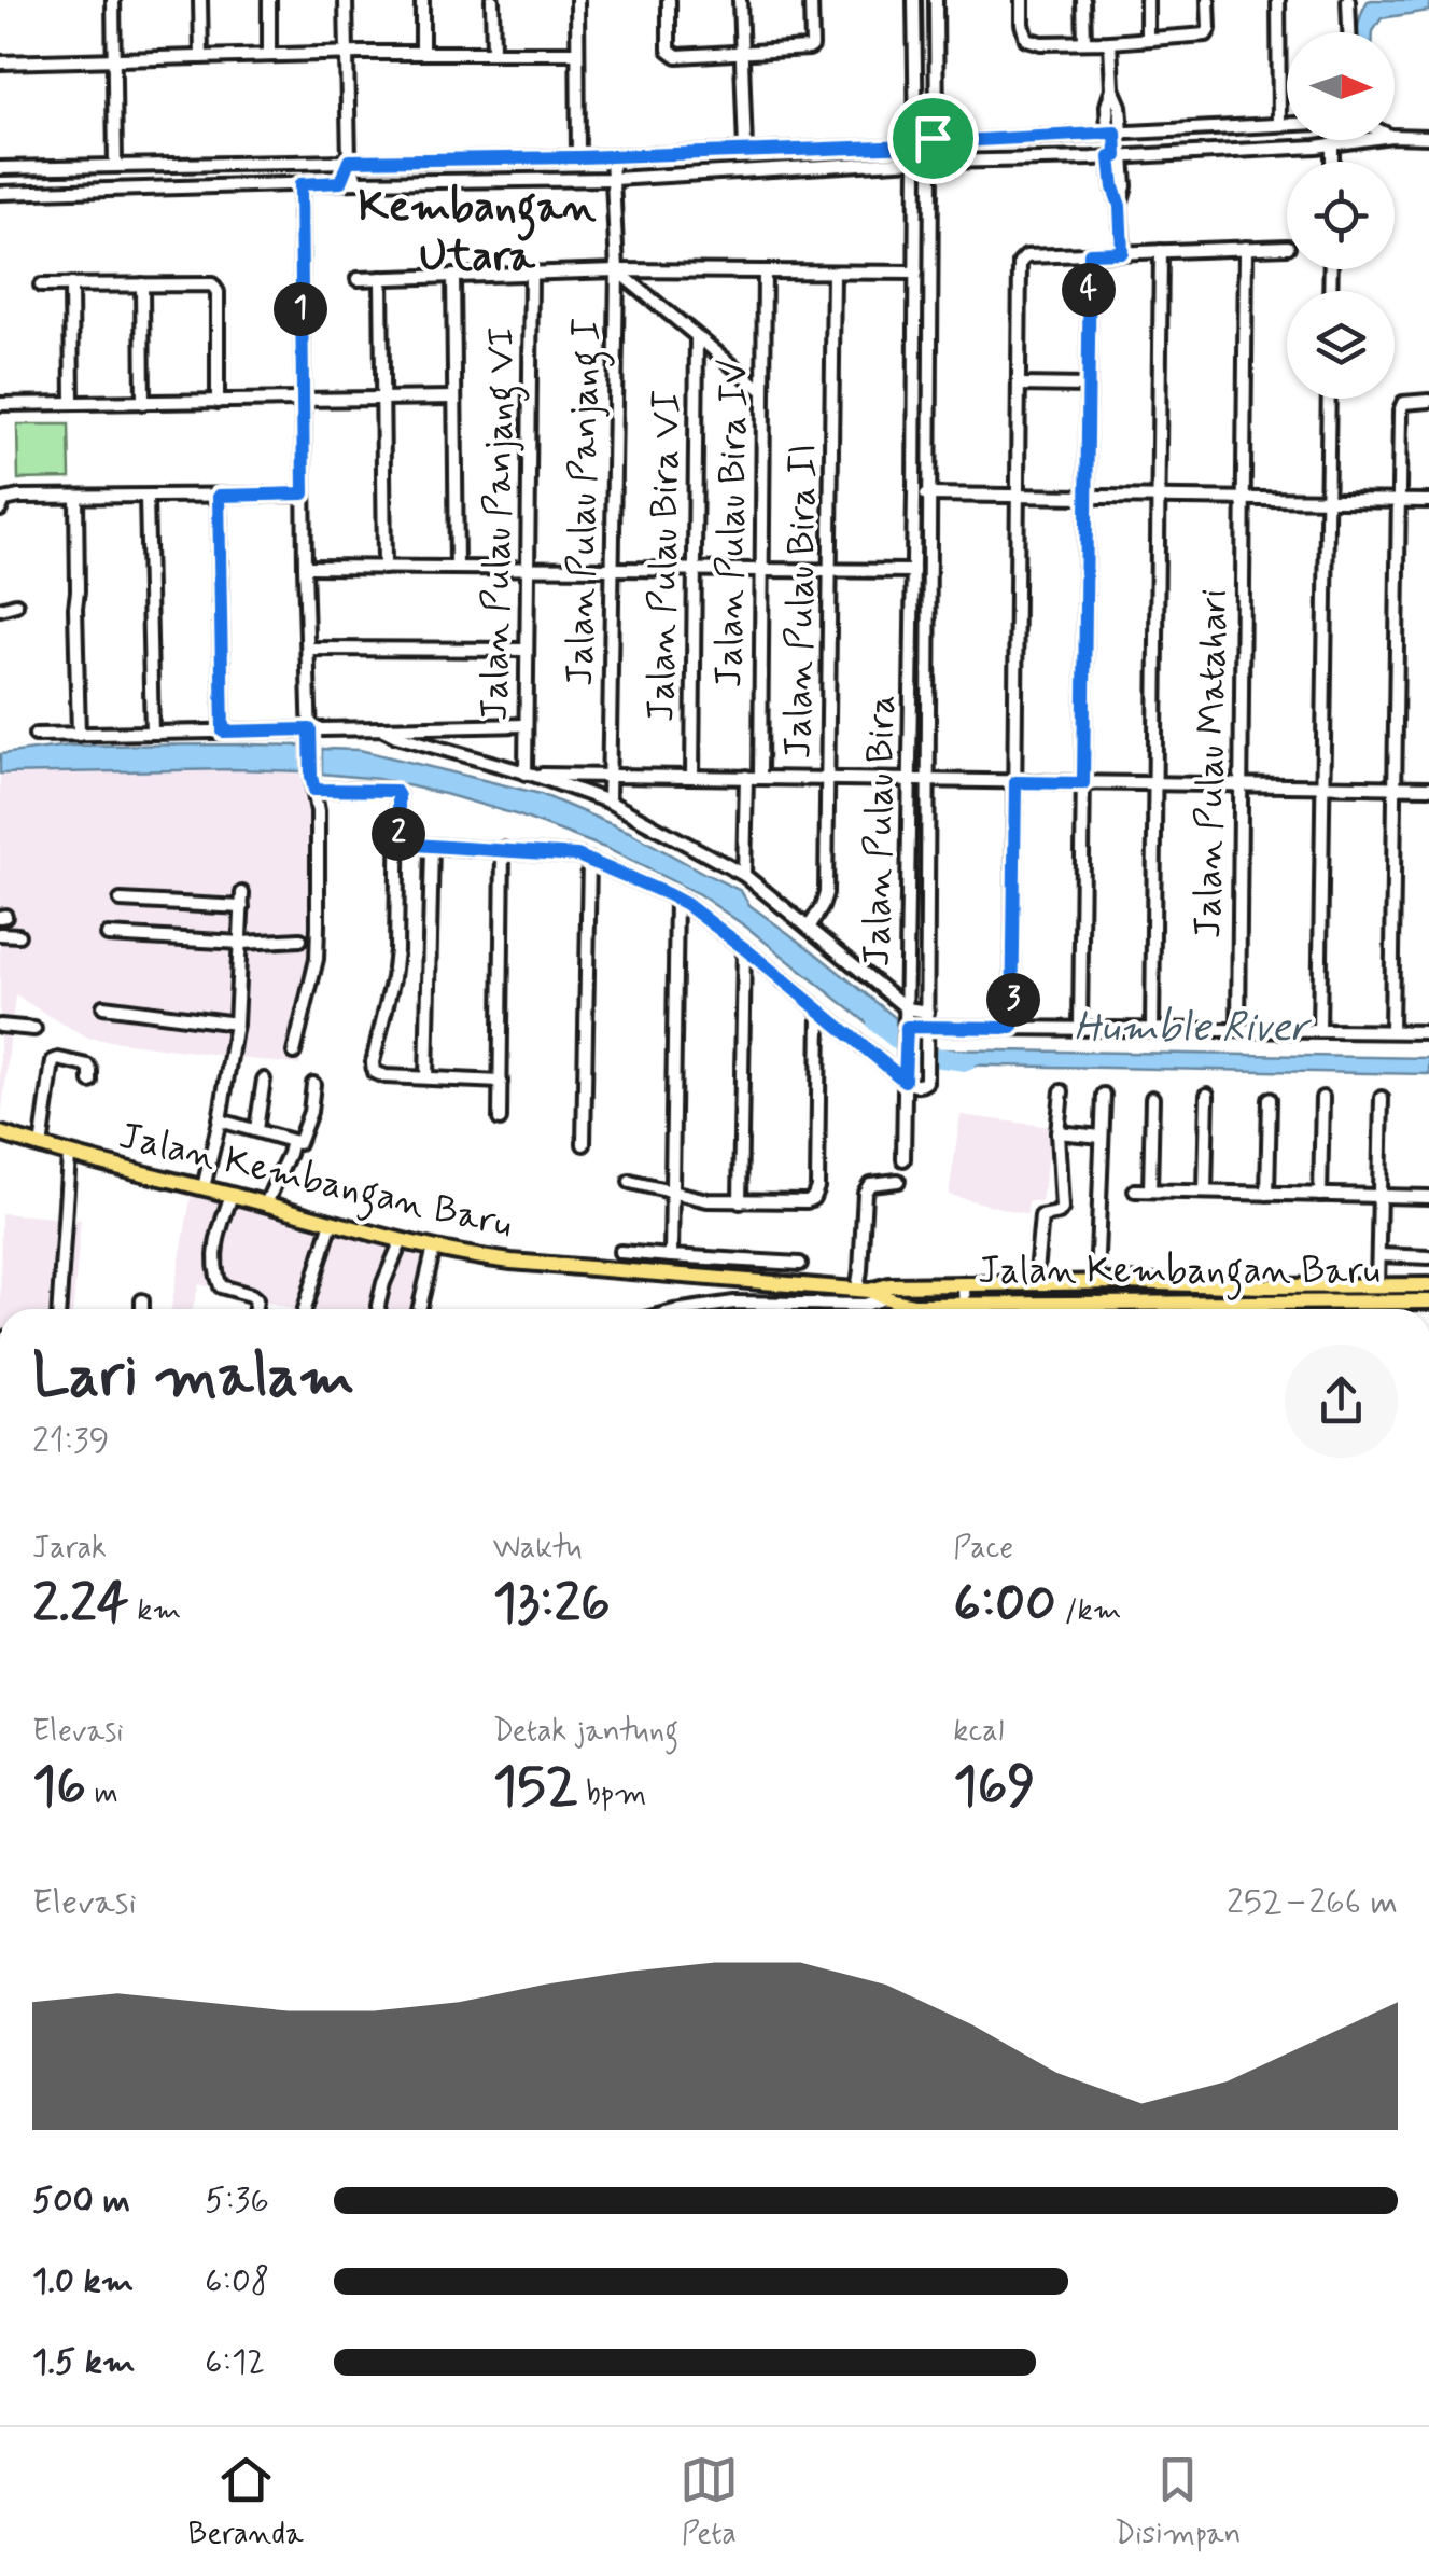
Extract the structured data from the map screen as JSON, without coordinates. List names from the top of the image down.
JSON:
{
  "streets": {
    "main road": ["Jalan Kembangan Baru"],
    "street": [
      "Jalan Pulau Panjang I",
      "Jalan Pulau Panjang VI",
      "Jalan Pulau Bira IV",
      "Jalan Pulau Bira VI",
      "Jalan Pulau Bira II",
      "Jalan Pulau Matahari",
      "Jalan Pulau Bira"
    ]
  },
  "crossings": [
    ["Jalan Pulau Panjang I", "Jalan Pulau Panjang VI"]
  ],
  "districts": ["Kembangan Utara"],
  "water": ["Humble River"],
  "north": "right",
  "page": {
    "pins": [
      "4",
      "1",
      "2",
      "3"
    ],
    "heading": ["Lari malam", "21:39"],
    "stats": [
      ["Jarak", "2.24 km"],
      ["Waktu", "13:26"],
      ["Pace", "6:00 /km"],
      ["Elevasi", "16 m"],
      ["Detak jantung", "152 bpm"],
      ["kcal", "169"]
    ],
    "chart": ["Elevasi", "252–266 m"],
    "list": [
      {
        "name": "500 m",
        "note": "5:36"
      },
      {
        "name": "1.0 km",
        "note": "6:08"
      },
      {
        "name": "1.5 km",
        "note": "6:12"
      }
    ],
    "tabs": ["Beranda", "Peta", "Disimpan"]
  }
}
